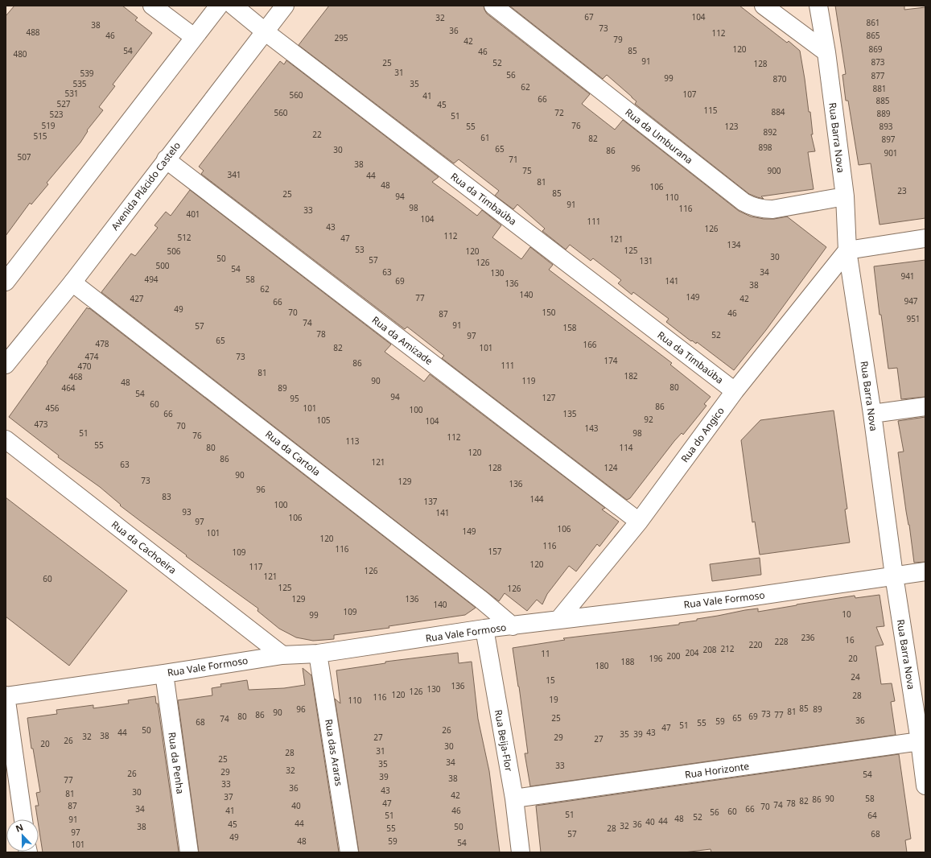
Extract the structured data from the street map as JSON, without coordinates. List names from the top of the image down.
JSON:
{
  "streets": {
    "street": [
      "Rua da Umburana",
      "Rua Barra Nova",
      "Avenida Plácido Castelo",
      "Rua da Timbaúba",
      "Rua da Amizade",
      "Rua do Angico",
      "Rua da Cartola",
      "Rua da Cachoeira",
      "Rua Vale Formoso",
      "Rua Beija-Flor",
      "Rua das Araras",
      "Rua da Penha",
      "Rua Horizonte"
    ]
  },
  "crossings": [
    ["Rua da Umburana", "Rua Barra Nova"],
    ["Rua Barra Nova", "Rua do Angico"],
    ["Rua Barra Nova", "Rua Vale Formoso"],
    ["Rua Barra Nova", "Rua Horizonte"],
    ["Avenida Plácido Castelo", "Rua da Timbaúba"],
    ["Avenida Plácido Castelo", "Rua da Amizade"],
    ["Avenida Plácido Castelo", "Rua da Cartola"],
    ["Rua da Timbaúba", "Rua do Angico"],
    ["Rua da Amizade", "Rua do Angico"],
    ["Rua do Angico", "Rua Vale Formoso"],
    ["Rua da Cartola", "Rua Vale Formoso"],
    ["Rua da Cachoeira", "Rua Vale Formoso"],
    ["Rua Vale Formoso", "Rua Beija-Flor"],
    ["Rua Vale Formoso", "Rua das Araras"],
    ["Rua Vale Formoso", "Rua da Penha"],
    ["Rua Beija-Flor", "Rua Horizonte"]
  ],
  "house_numbers": [
    "67",
    "104",
    "32",
    "861",
    "38",
    "73",
    "36",
    "488",
    "112",
    "46",
    "865",
    "295",
    "79",
    "42",
    "120",
    "869",
    "54",
    "85",
    "46",
    "480",
    "91",
    "873",
    "25",
    "52",
    "128",
    "31",
    "539",
    "56",
    "877",
    "99",
    "870",
    "535",
    "35",
    "62",
    "881",
    "531",
    "107",
    "560",
    "41",
    "66",
    "885",
    "527",
    "45",
    "115",
    "884",
    "560",
    "72",
    "889",
    "523",
    "51",
    "519",
    "76",
    "55",
    "123",
    "893",
    "892",
    "22",
    "515",
    "61",
    "82",
    "897",
    "898",
    "65",
    "30",
    "86",
    "901",
    "507",
    "71",
    "38",
    "96",
    "75",
    "900",
    "341",
    "44",
    "81",
    "48",
    "106",
    "23",
    "85",
    "25",
    "94",
    "110",
    "91",
    "98",
    "116",
    "33",
    "401",
    "104",
    "111",
    "43",
    "126",
    "112",
    "512",
    "47",
    "121",
    "134",
    "53",
    "125",
    "506",
    "120",
    "30",
    "50",
    "57",
    "131",
    "126",
    "500",
    "54",
    "63",
    "34",
    "130",
    "941",
    "494",
    "58",
    "69",
    "141",
    "136",
    "38",
    "62",
    "140",
    "149",
    "77",
    "427",
    "42",
    "947",
    "66",
    "49",
    "70",
    "150",
    "46",
    "87",
    "951",
    "74",
    "91",
    "57",
    "158",
    "78",
    "52",
    "97",
    "65",
    "478",
    "166",
    "82",
    "101",
    "474",
    "73",
    "174",
    "86",
    "111",
    "470",
    "81",
    "182",
    "468",
    "90",
    "119",
    "48",
    "80",
    "464",
    "89",
    "54",
    "94",
    "127",
    "95",
    "60",
    "86",
    "456",
    "101",
    "100",
    "66",
    "135",
    "92",
    "105",
    "104",
    "473",
    "70",
    "143",
    "51",
    "98",
    "76",
    "112",
    "113",
    "55",
    "80",
    "114",
    "120",
    "86",
    "121",
    "63",
    "128",
    "124",
    "90",
    "73",
    "129",
    "136",
    "96",
    "83",
    "144",
    "137",
    "100",
    "93",
    "141",
    "106",
    "97",
    "106",
    "149",
    "101",
    "120",
    "116",
    "116",
    "157",
    "109",
    "120",
    "117",
    "126",
    "121",
    "60",
    "125",
    "126",
    "129",
    "136",
    "140",
    "109",
    "10",
    "99",
    "236",
    "16",
    "228",
    "220",
    "212",
    "208",
    "204",
    "11",
    "200",
    "196",
    "20",
    "188",
    "180",
    "24",
    "15",
    "136",
    "130",
    "126",
    "120",
    "28",
    "116",
    "19",
    "110",
    "85",
    "96",
    "89",
    "81",
    "90",
    "73",
    "86",
    "77",
    "80",
    "69",
    "25",
    "65",
    "74",
    "36",
    "59",
    "68",
    "55",
    "51",
    "47",
    "50",
    "26",
    "44",
    "43",
    "35",
    "39",
    "38",
    "32",
    "27",
    "29",
    "27",
    "26",
    "20",
    "30",
    "31",
    "28",
    "25",
    "34",
    "35",
    "33",
    "32",
    "29",
    "26",
    "54",
    "39",
    "38",
    "77",
    "33",
    "36",
    "43",
    "30",
    "81",
    "42",
    "37",
    "90",
    "58",
    "86",
    "82",
    "47",
    "78",
    "74",
    "87",
    "40",
    "70",
    "34",
    "66",
    "41",
    "46",
    "60",
    "56",
    "51",
    "51",
    "64",
    "52",
    "48",
    "91",
    "44",
    "40",
    "44",
    "45",
    "36",
    "32",
    "38",
    "50",
    "55",
    "28",
    "97",
    "57",
    "68",
    "49",
    "48",
    "59",
    "54",
    "101"
  ],
  "north": "top"
}
